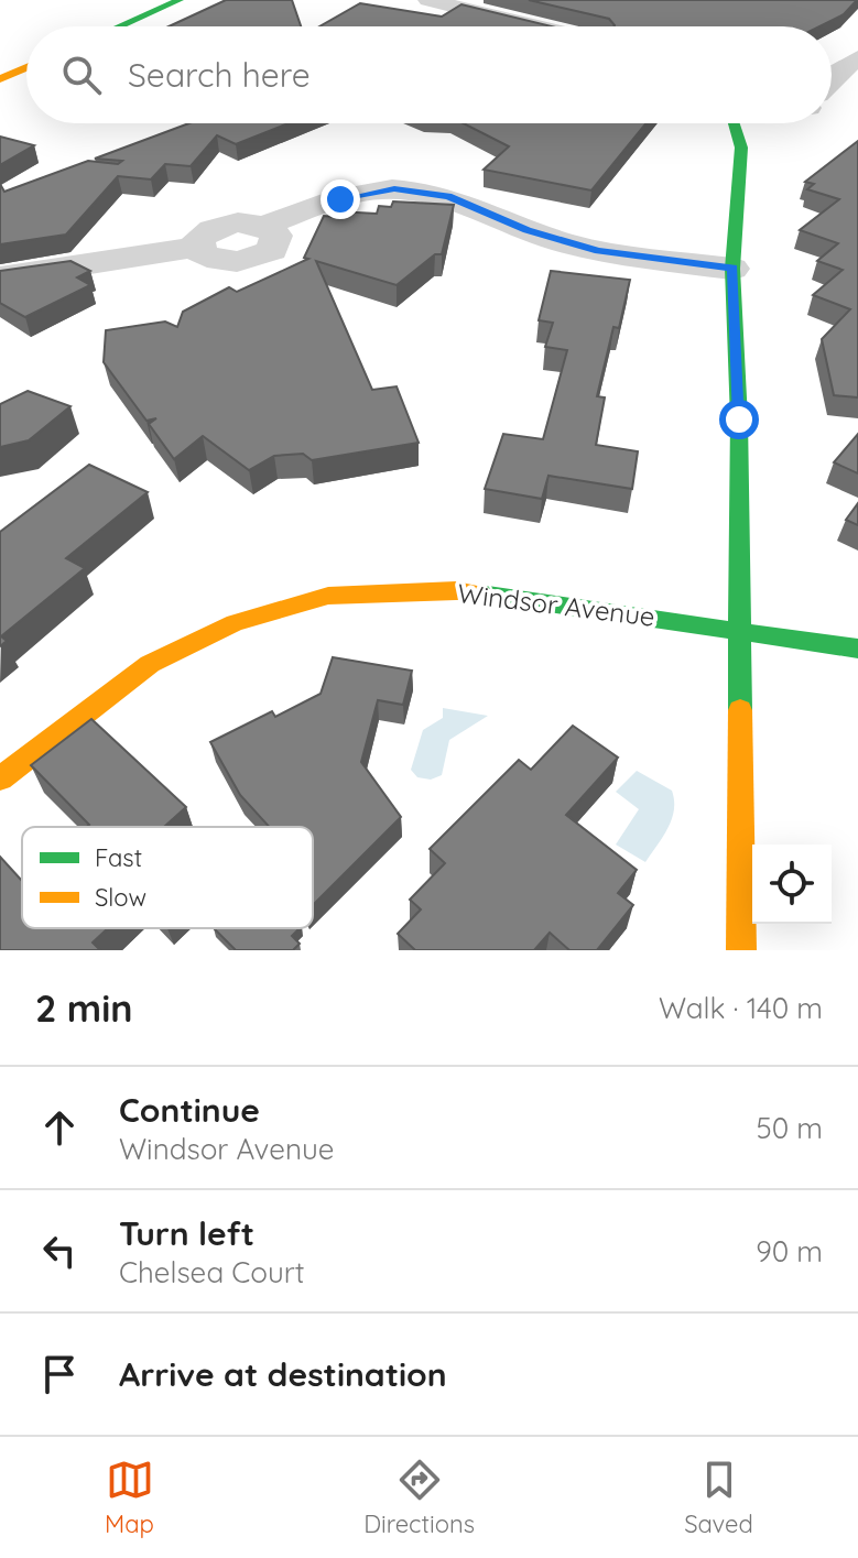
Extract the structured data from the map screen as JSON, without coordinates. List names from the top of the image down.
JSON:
{
  "streets": {
    "street": ["Windsor Avenue"]
  },
  "legend": ["Fast", "Slow"],
  "page": {
    "search": "Search here",
    "heading": ["2 min", "Walk · 140 m"],
    "list": [
      ["Continue", "Windsor Avenue", "50 m"],
      ["Turn left", "Chelsea Court", "90 m"],
      "Arrive at destination"
    ],
    "nav": ["Map", "Directions", "Saved"]
  }
}
